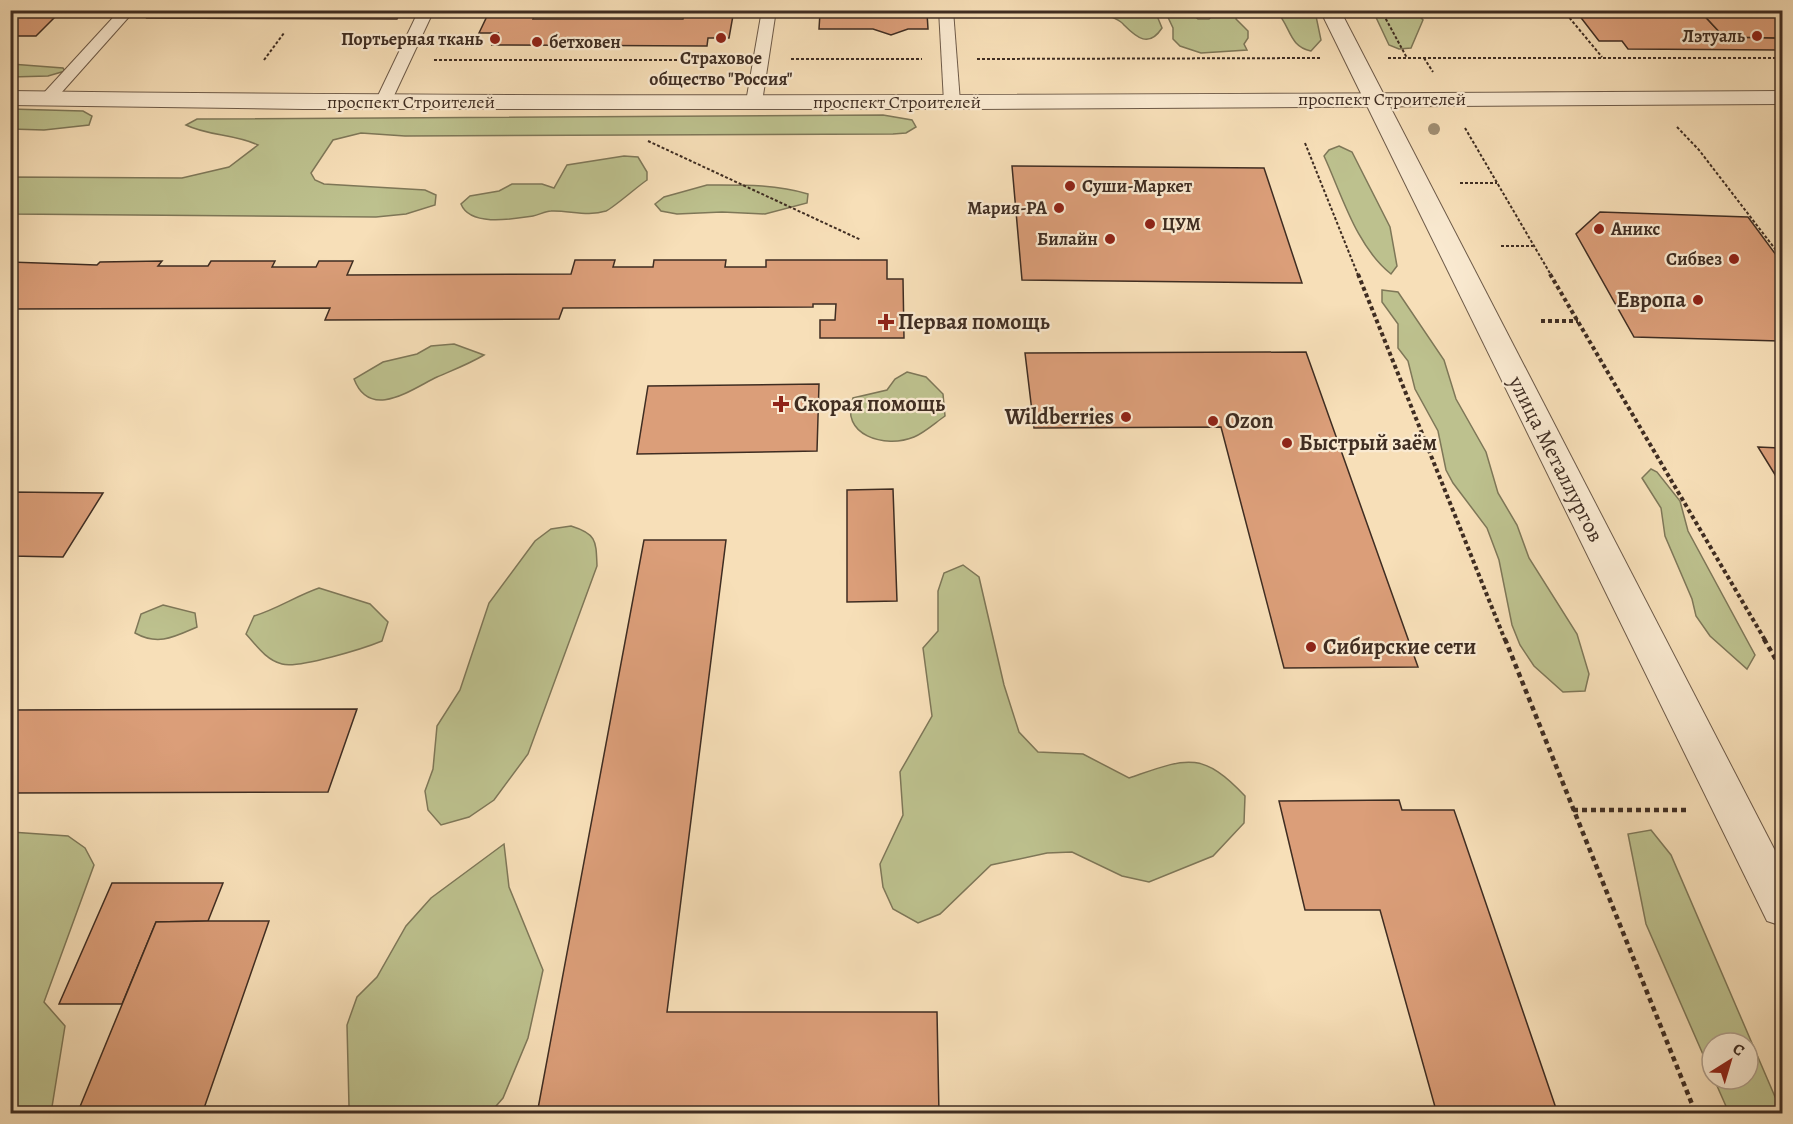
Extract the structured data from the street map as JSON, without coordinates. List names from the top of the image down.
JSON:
{
  "streets": {
    "street": ["проспект Строителей", "улица Металлургов"]
  },
  "crossings": [
    ["проспект Строителей", "улица Металлургов"]
  ],
  "places": {
    "other": [
      "Лэтуаль",
      "Страховое общество \"Россия\"",
      "Портьерная ткань",
      "бетховен",
      "Суши-Маркет",
      "Мария-РА",
      "ЦУМ",
      "Аникс",
      "Билайн",
      "Сибвез",
      "Европа",
      "Wildberries",
      "Ozon",
      "Быстрый заём",
      "Сибирские сети"
    ],
    "health": ["Первая помощь", "Скорая помощь"]
  },
  "north": "top right"
}
